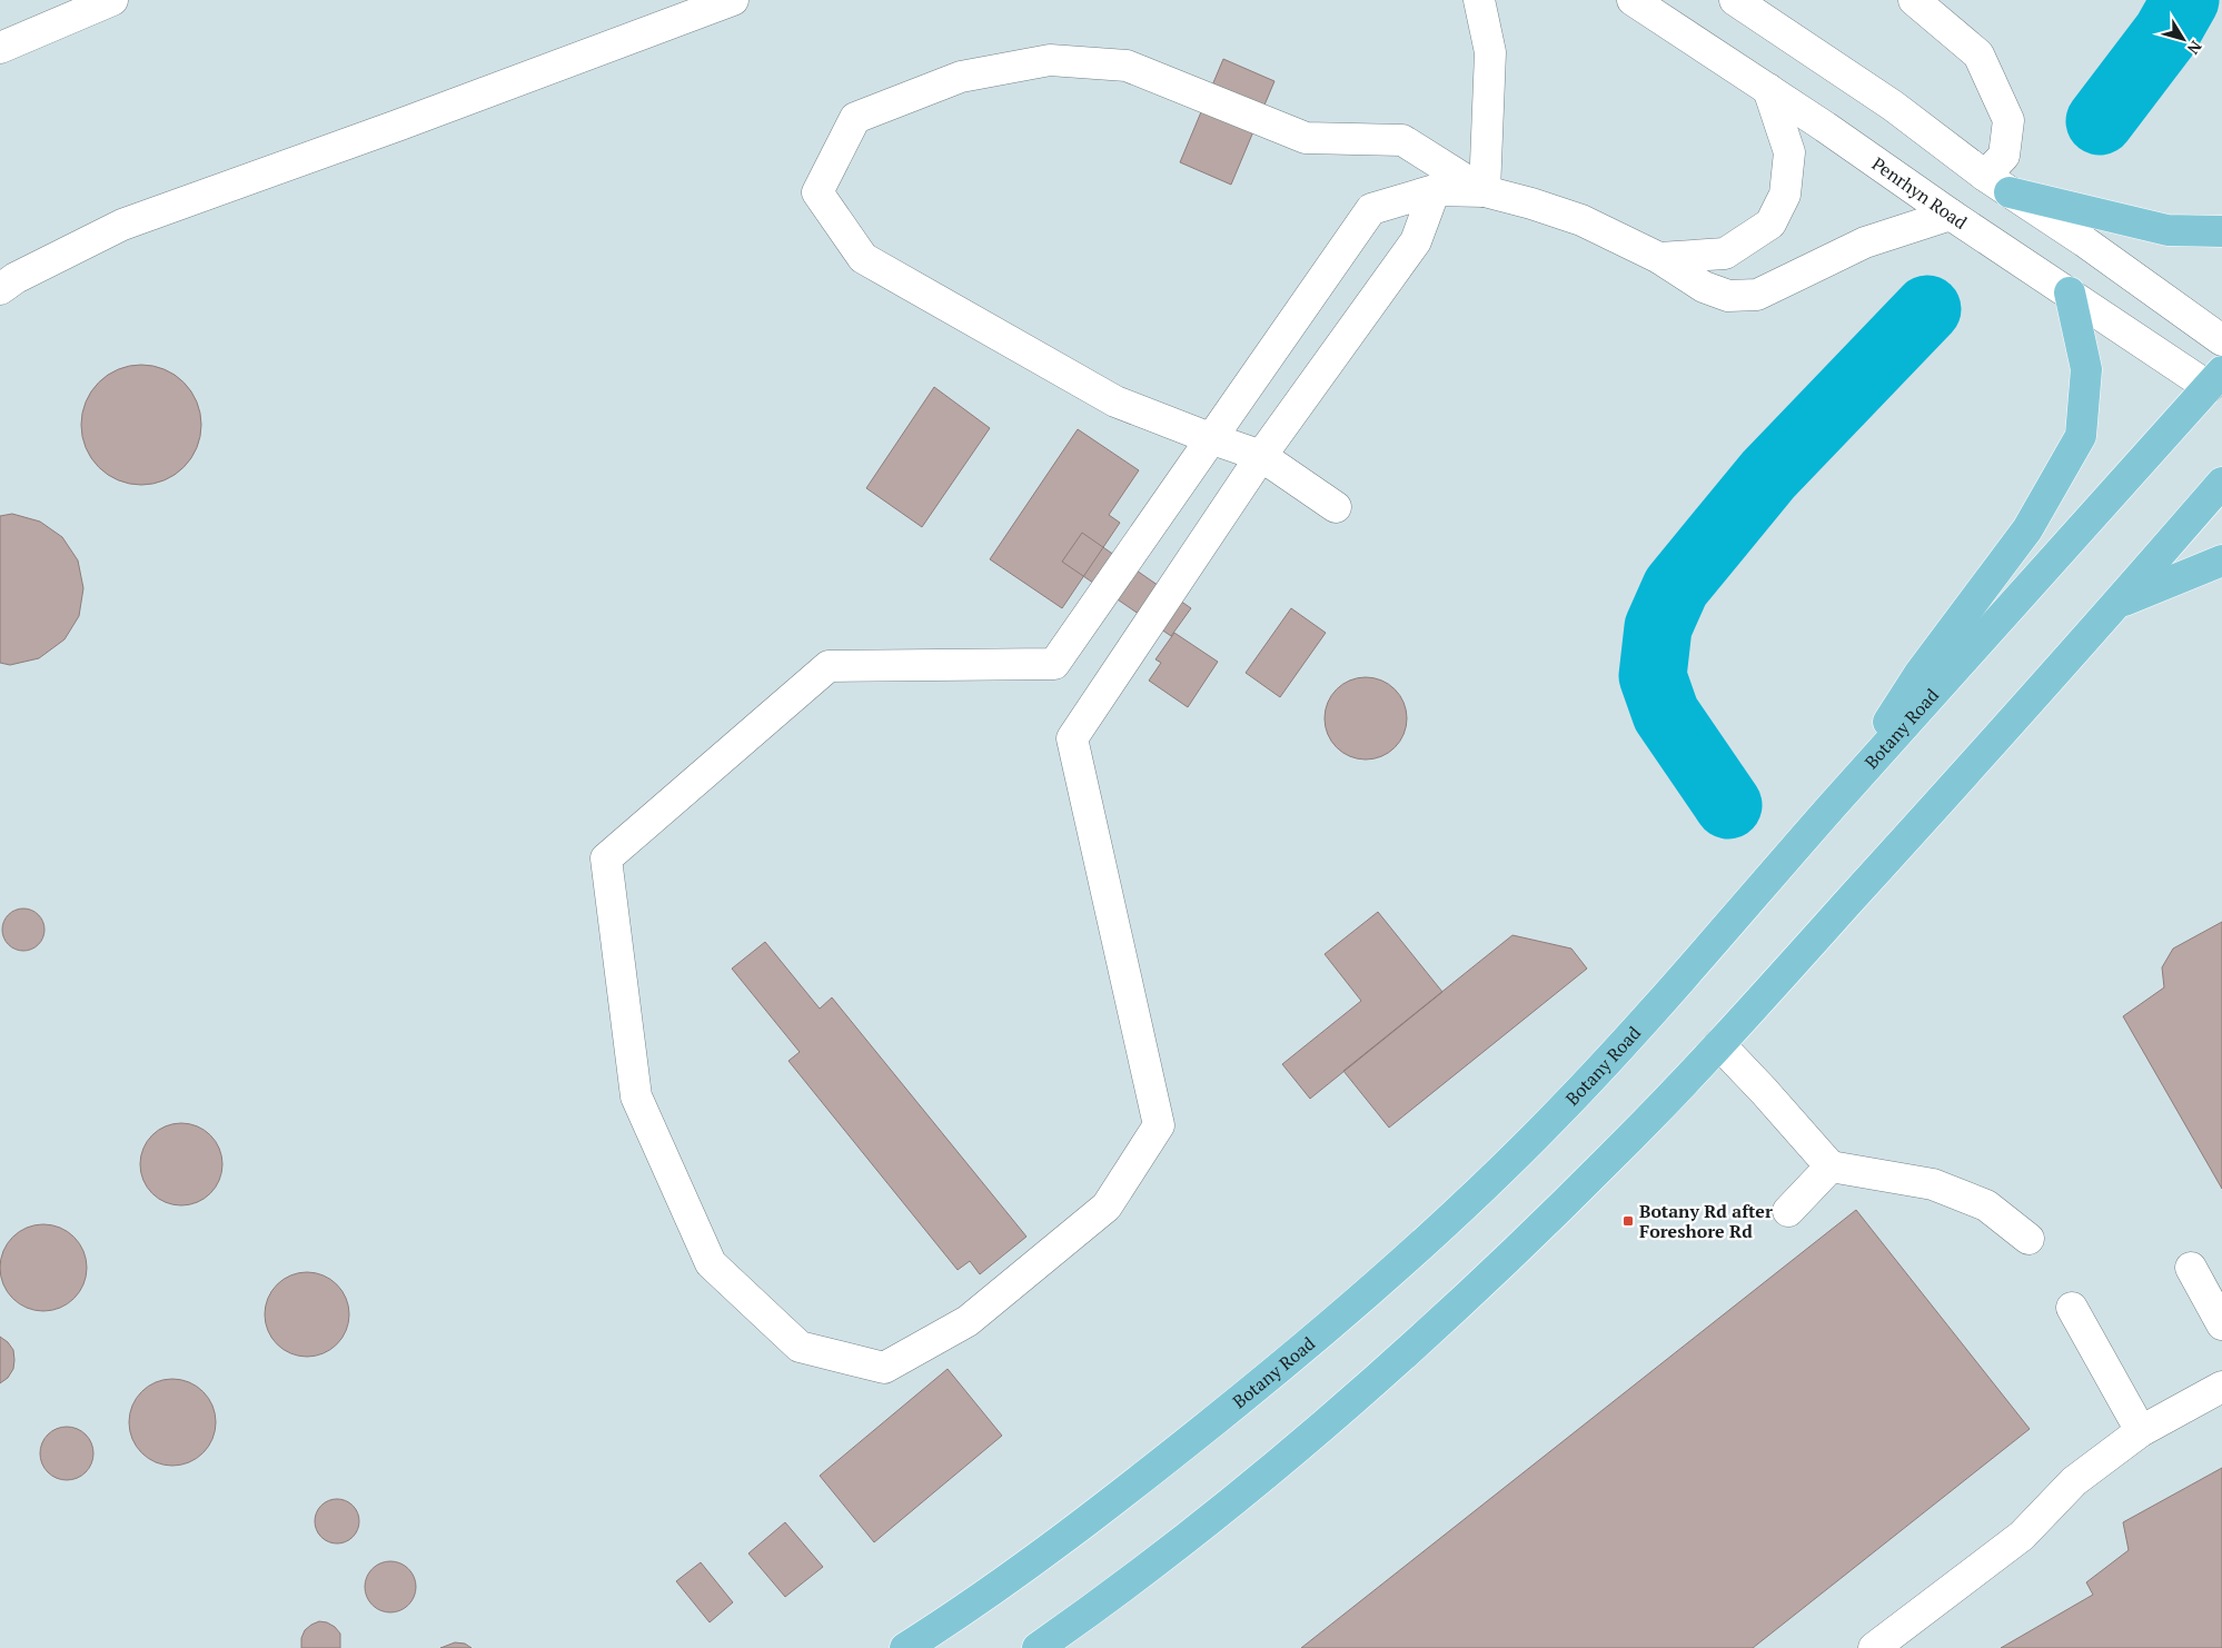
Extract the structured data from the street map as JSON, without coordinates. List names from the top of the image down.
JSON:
{
  "streets": {
    "main road": ["Botany Road"],
    "street": ["Penrhyn Road"]
  },
  "crossings": [
    ["Penrhyn Road", "Botany Road"]
  ],
  "places": {
    "transit": ["Botany Rd after Foreshore Rd"]
  },
  "north": "bottom right"
}
